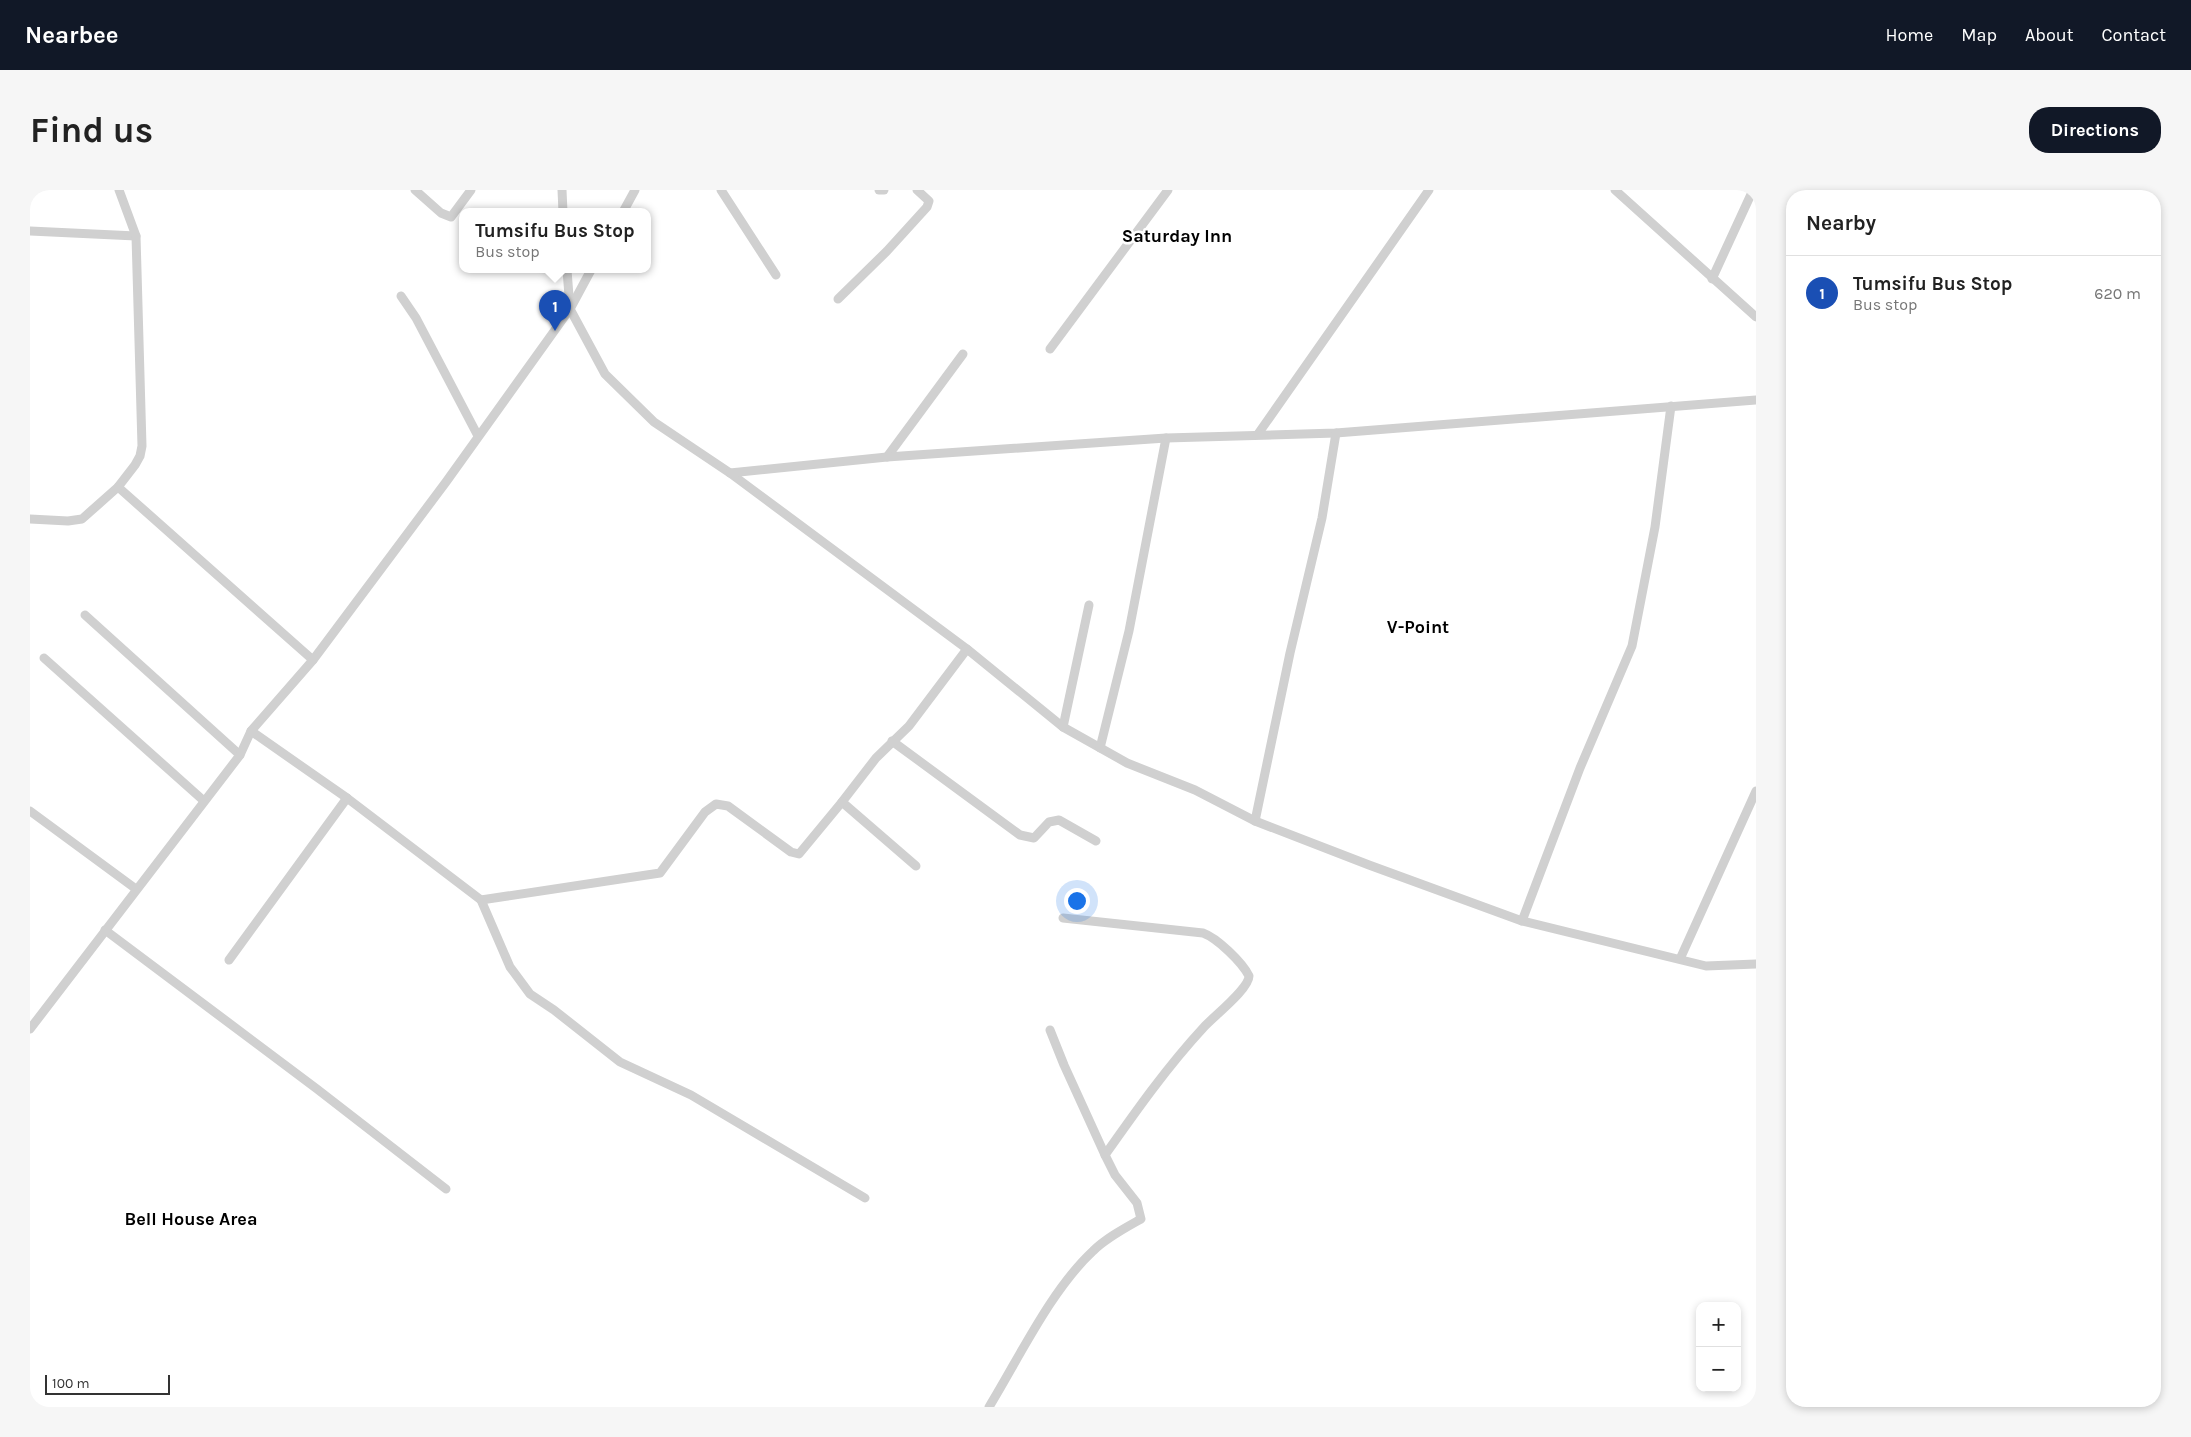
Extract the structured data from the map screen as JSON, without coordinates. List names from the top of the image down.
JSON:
{
  "districts": ["Saturday Inn", "V-Point", "Bell House Area"],
  "scale_bar": "100 m",
  "page": {
    "header": "Nearbee",
    "nav": [
      "Home",
      "Map",
      "About",
      "Contact"
    ],
    "buttons": "Directions",
    "title": "Find us",
    "heading": "Nearby",
    "popup": ["Tumsifu Bus Stop", "Bus stop"],
    "list": [
      {
        "mark": "1",
        "name": "Tumsifu Bus Stop",
        "note": "Bus stop",
        "value": "620 m"
      }
    ],
    "pins": "1",
    "map_buttons": ["+", "−"],
    "scale": "100 m"
  }
}
